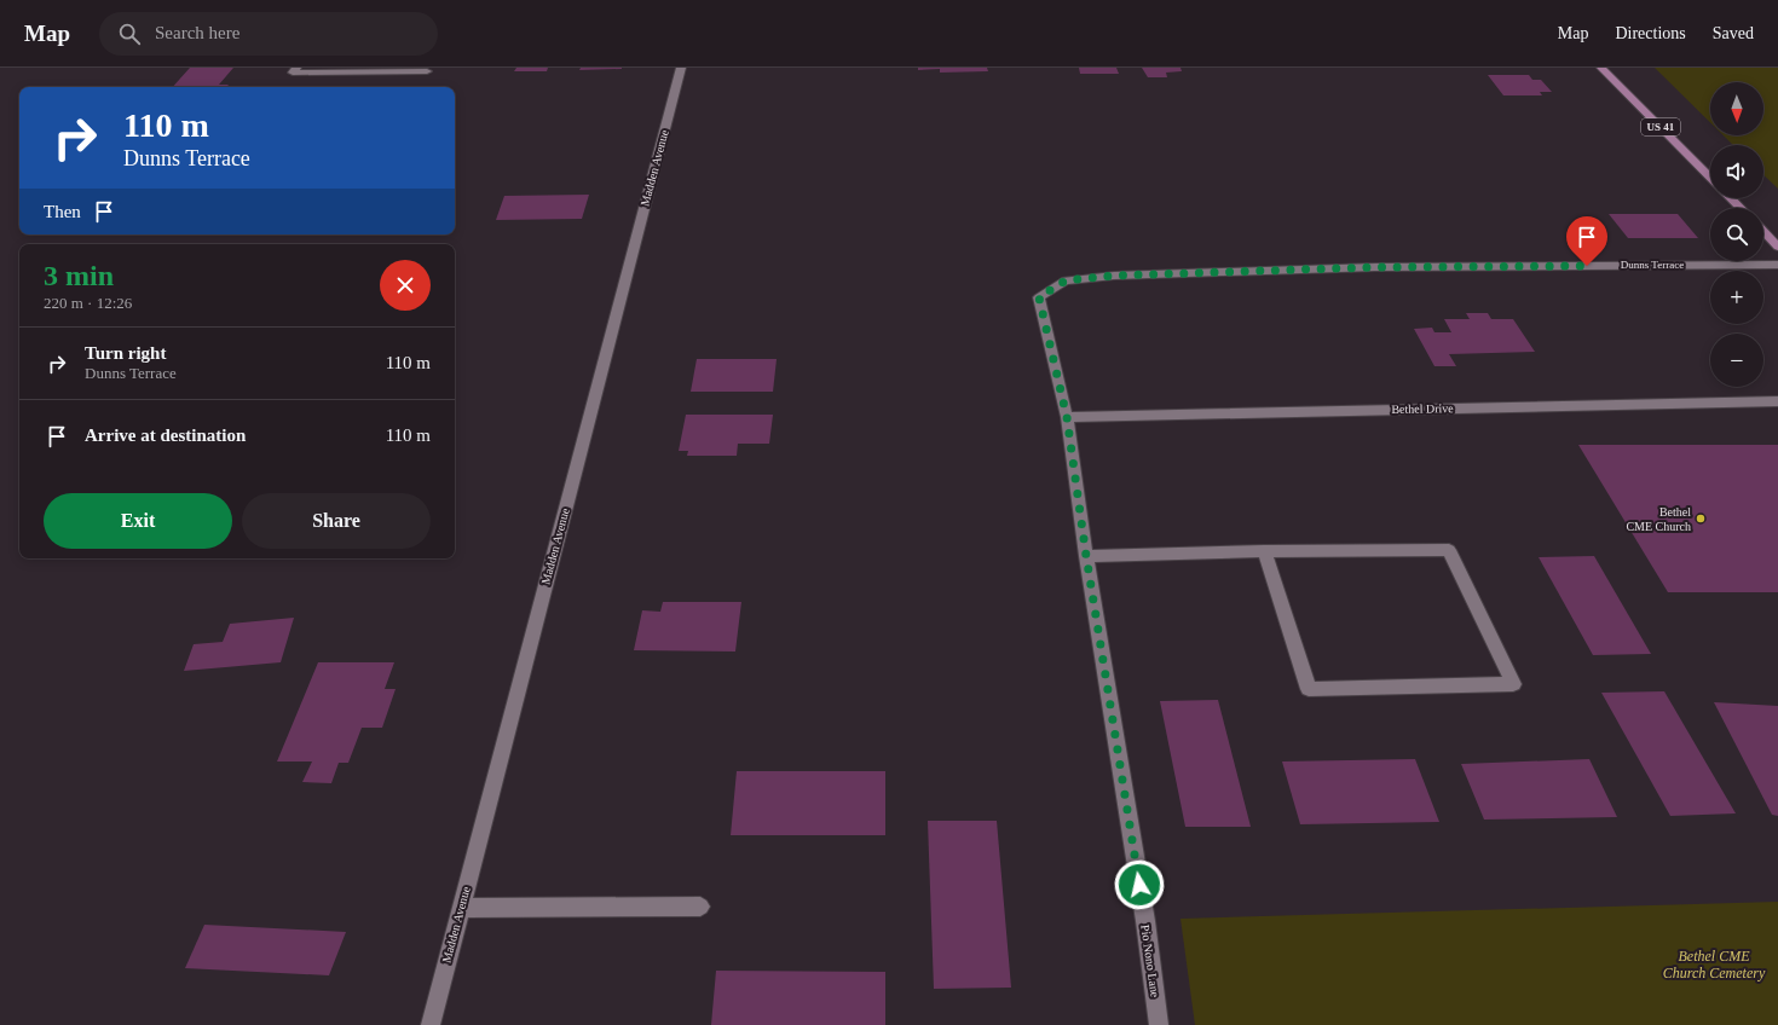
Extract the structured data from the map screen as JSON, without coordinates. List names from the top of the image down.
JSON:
{
  "streets": {
    "main road": ["US 41"],
    "street": [
      "Madden Avenue",
      "Dunns Terrace",
      "Bethel Drive",
      "Pio Nono Lane"
    ]
  },
  "crossings": [
    ["Dunns Terrace", "Pio Nono Lane"],
    ["Bethel Drive", "Pio Nono Lane"]
  ],
  "parks": ["Bethel CME Church Cemetery"],
  "places": ["Bethel CME Church"],
  "north": "bottom",
  "page": {
    "header": "Map",
    "search": "Search here",
    "nav": ["Map", "Directions", "Saved"],
    "map_buttons": ["+", "−"],
    "turn": ["110 m", "Dunns Terrace"],
    "then": "Then",
    "heading": ["3 min", "220 m · 12:26"],
    "list": [
      {
        "name": "Turn right",
        "note": "Dunns Terrace",
        "value": "110 m"
      },
      {
        "name": "Arrive at destination",
        "value": "110 m"
      }
    ],
    "buttons": ["Exit", "Share"]
  }
}
